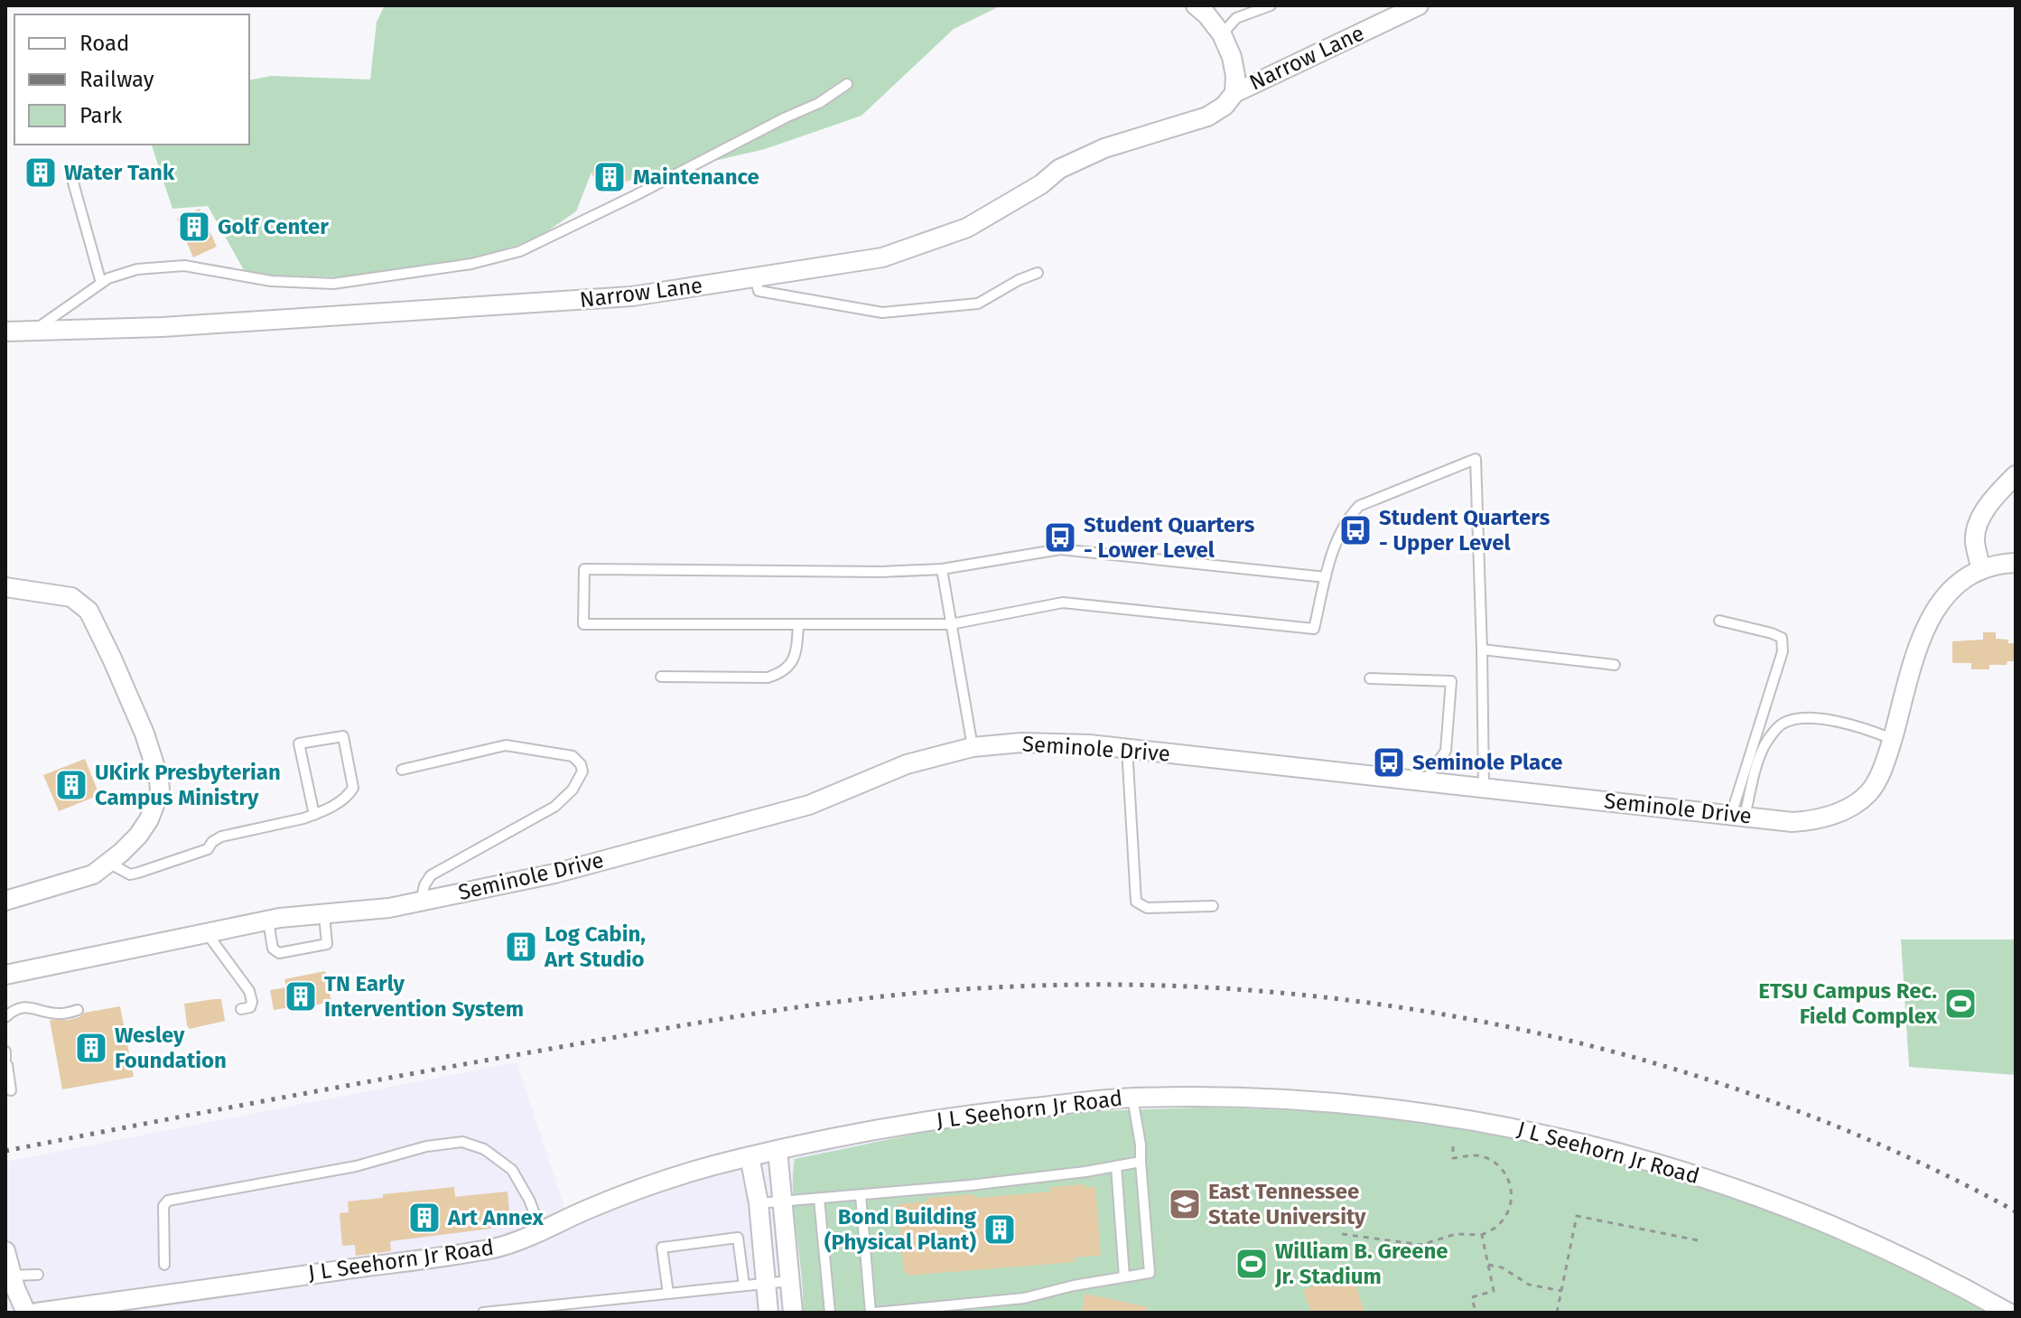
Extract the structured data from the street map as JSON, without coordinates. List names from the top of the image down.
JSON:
{
  "streets": {
    "street": ["Narrow Lane", "Seminole Drive", "J L Seehorn Jr Road"]
  },
  "places": {
    "building": [
      "Water Tank",
      "Maintenance",
      "Golf Center",
      "UKirk Presbyterian Campus Ministry",
      "Log Cabin, Art Studio",
      "TN Early Intervention System",
      "Wesley Foundation",
      "Art Annex",
      "Bond Building (Physical Plant)"
    ],
    "bus stop": ["Student Quarters - Upper Level", "Student Quarters - Lower Level", "Seminole Place"],
    "sports": ["ETSU Campus Rec. Field Complex", "William B. Greene Jr. Stadium"],
    "school or university": ["East Tennessee State University"]
  },
  "legend": ["Road", "Railway", "Park"]
}
